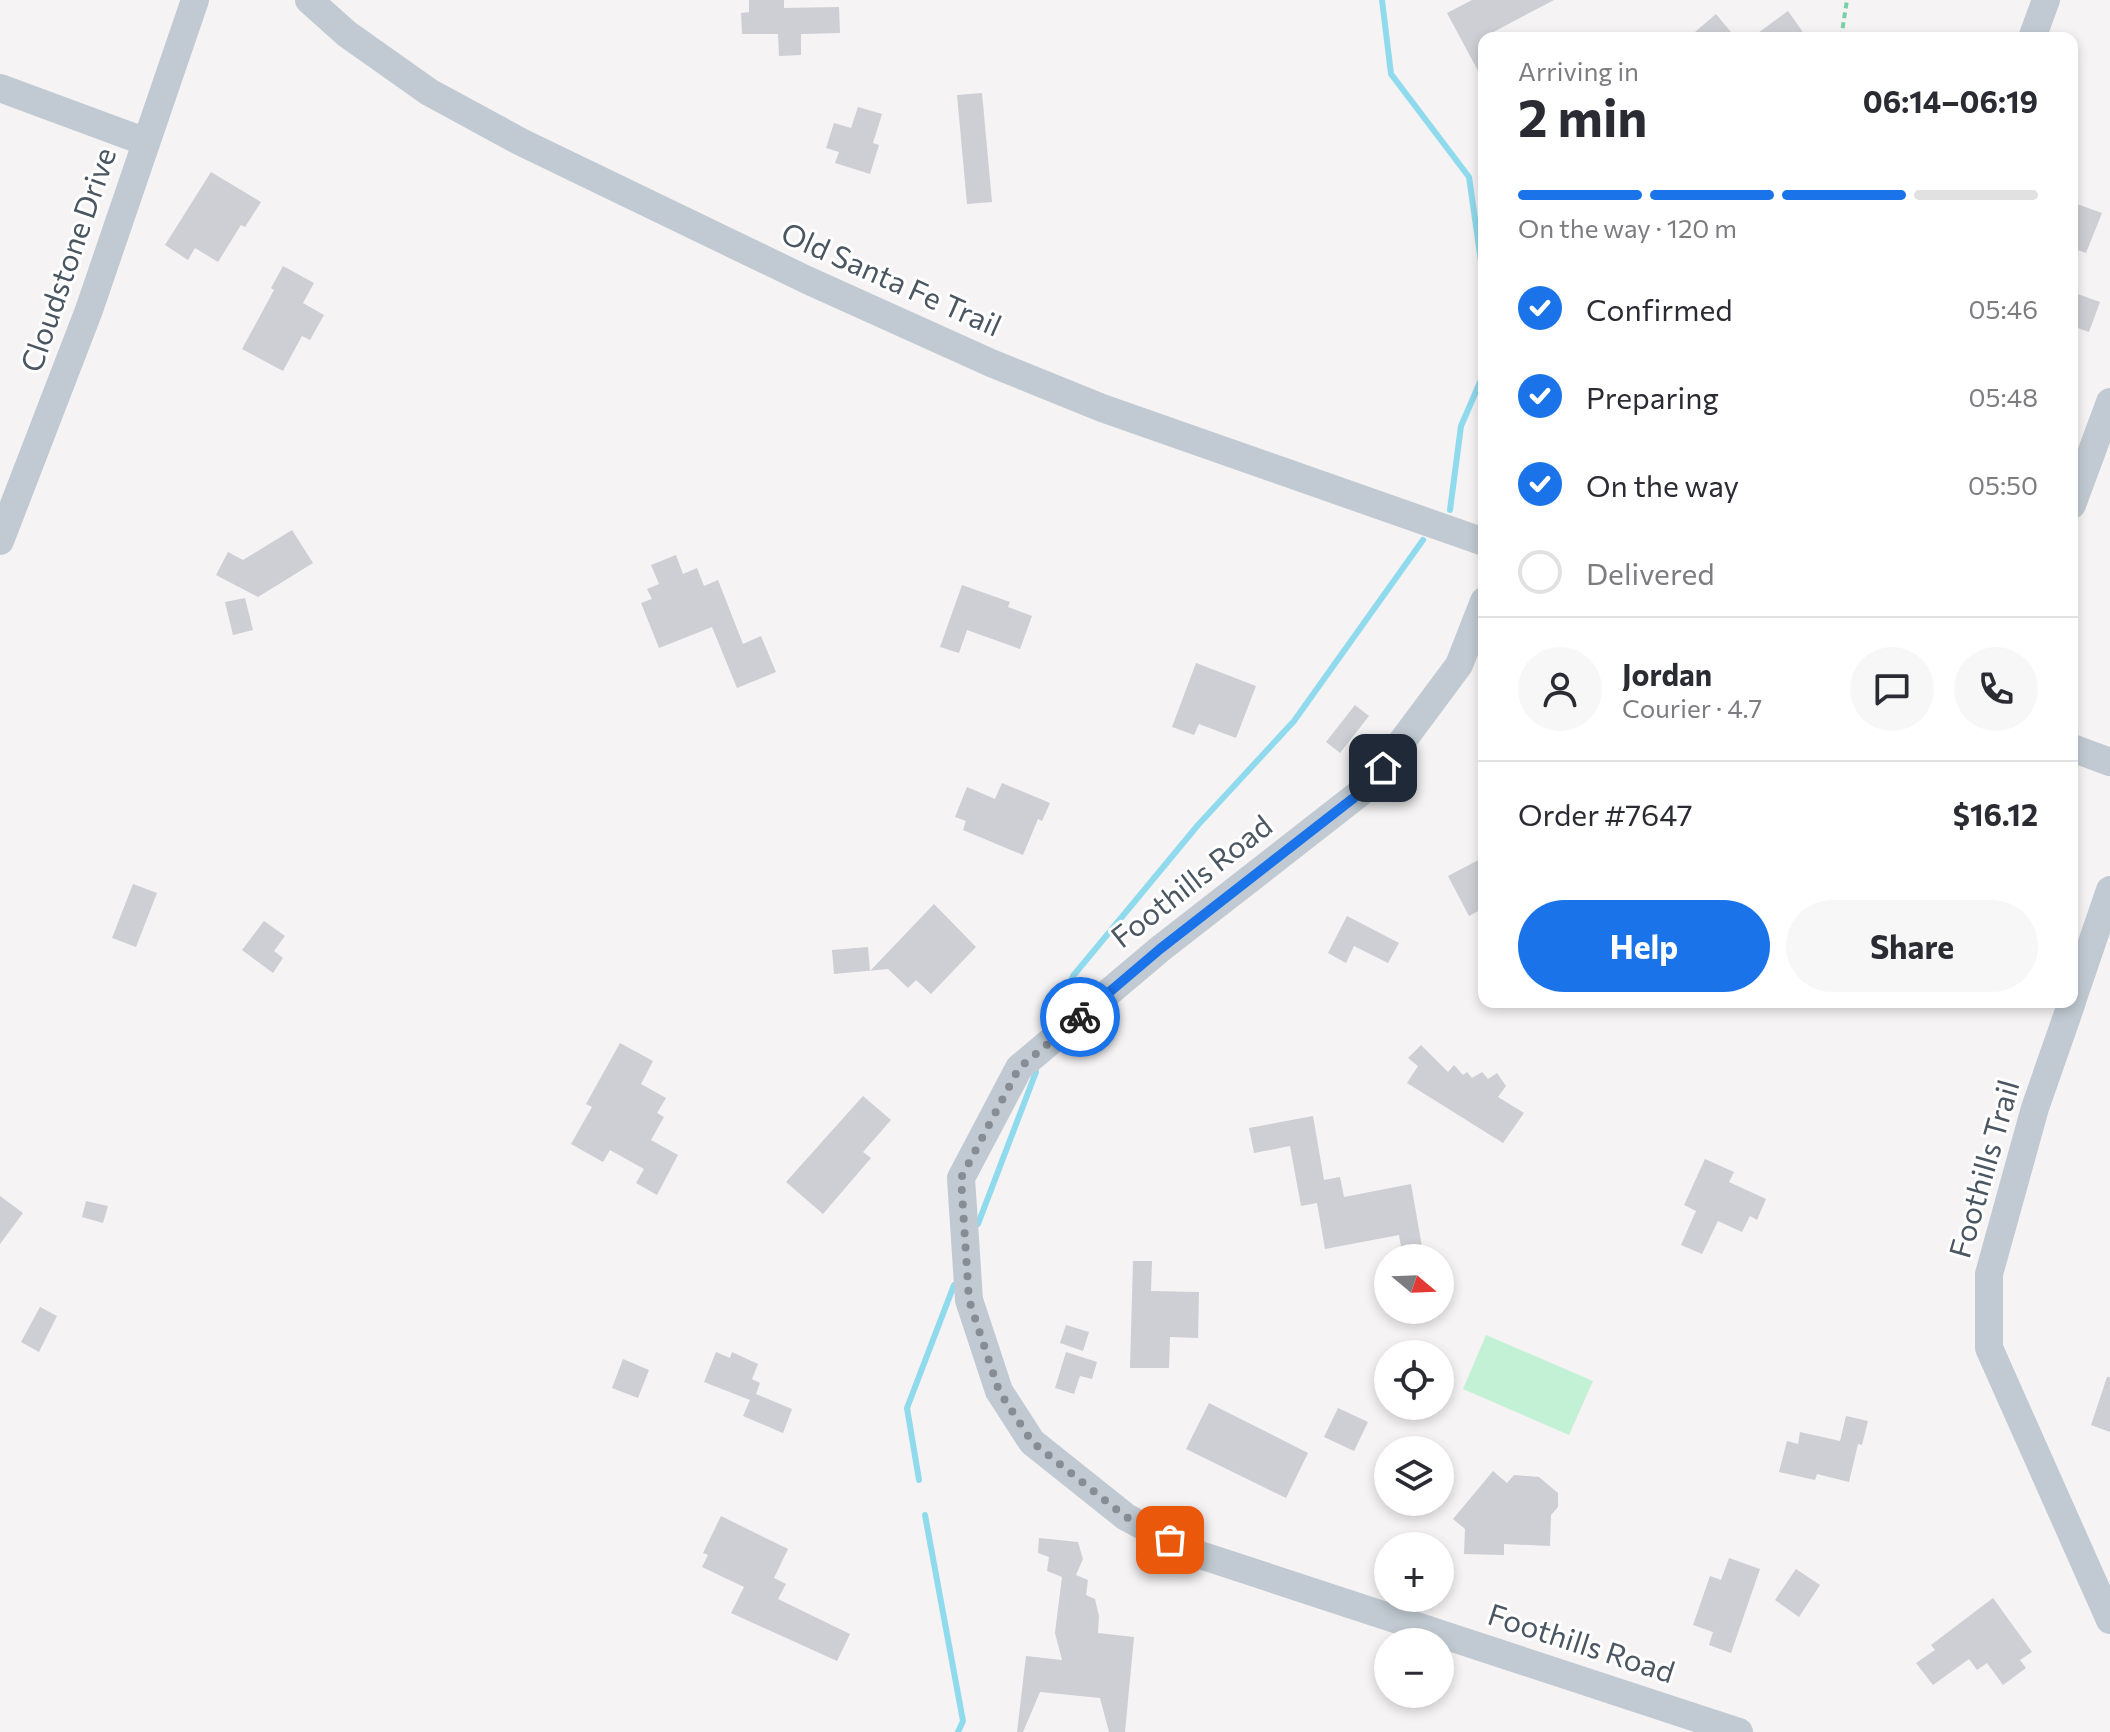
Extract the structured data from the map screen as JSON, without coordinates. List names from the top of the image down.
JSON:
{
  "streets": {
    "street": [
      "Cloudstone Drive",
      "Old Santa Fe Trail",
      "Foothills Road",
      "Foothills Trail"
    ]
  },
  "north": "right",
  "page": {
    "heading": ["2 min", "Arriving in", "06:14–06:19"],
    "panel": [
      "Jordan",
      "Courier · 4.7",
      "Order #7647",
      "$16.12"
    ],
    "bar": "On the way · 120 m",
    "list": [
      ["Confirmed", "05:46"],
      ["Preparing", "05:48"],
      ["On the way", "05:50"],
      "Delivered"
    ],
    "buttons": ["Help", "Share"],
    "map_buttons": ["+", "−"]
  }
}
